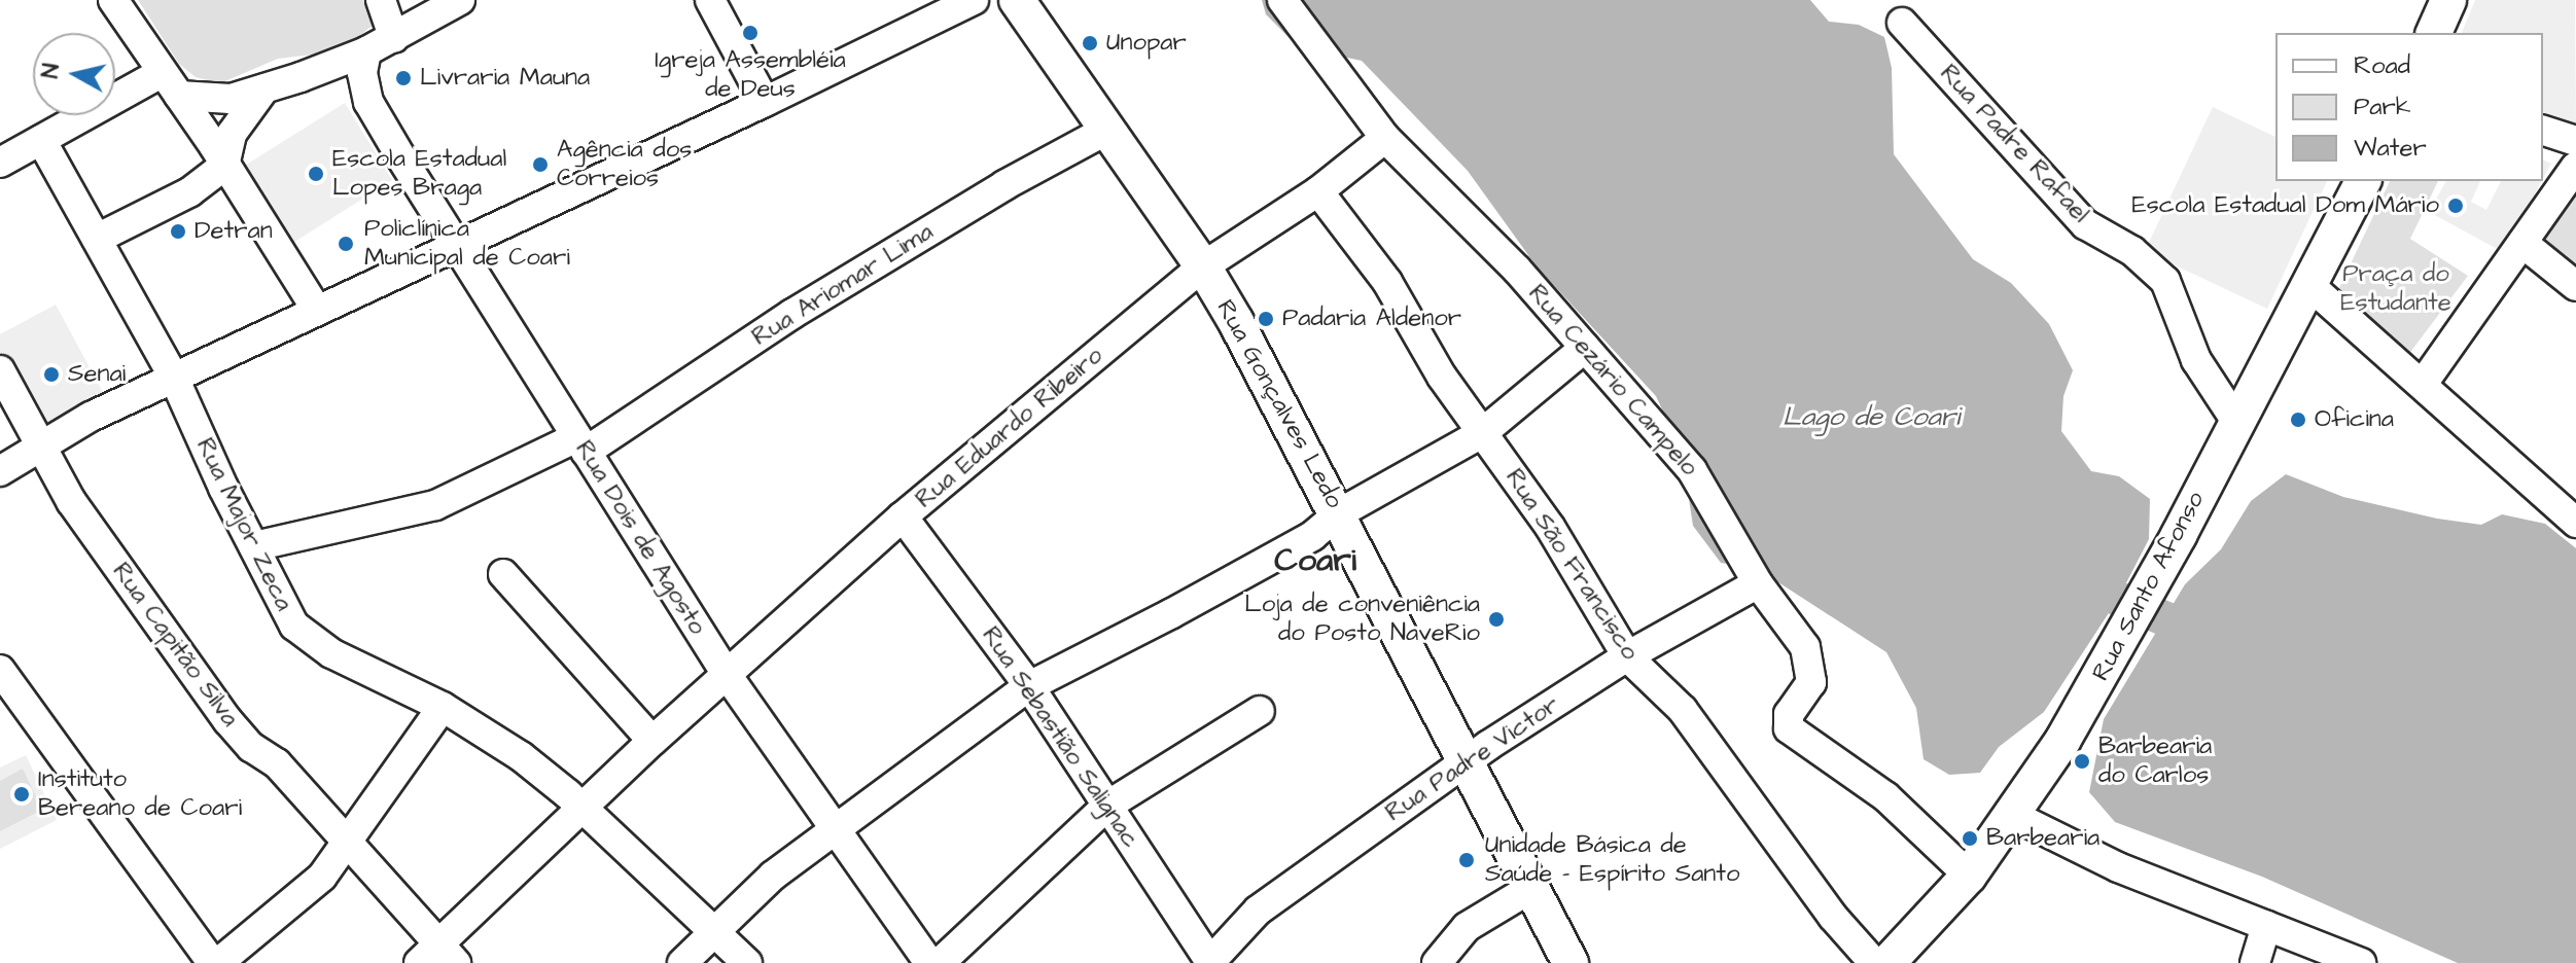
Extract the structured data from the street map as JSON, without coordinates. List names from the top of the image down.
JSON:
{
  "streets": {
    "main road": ["Rua Gonçalves Ledo", "Rua Santo Afonso"],
    "street": [
      "Rua Padre Rafael",
      "Rua Ariomar Lima",
      "Rua Cezário Campelo",
      "Rua Eduardo Ribeiro",
      "Rua Major Zeca",
      "Rua Dois de Agosto",
      "Rua São Francisco",
      "Rua Capitão Silva",
      "Rua Sebastião Salignac",
      "Rua Padre Victor"
    ]
  },
  "crossings": [
    ["Rua Padre Rafael", "Rua Santo Afonso"],
    ["Rua Ariomar Lima", "Rua Gonçalves Ledo"],
    ["Rua Ariomar Lima", "Rua Major Zeca"],
    ["Rua Ariomar Lima", "Rua Dois de Agosto"],
    ["Rua Cezário Campelo", "Rua Eduardo Ribeiro"],
    ["Rua Cezário Campelo", "Rua Santo Afonso"],
    ["Rua Cezário Campelo", "Rua Padre Victor"],
    ["Rua Gonçalves Ledo", "Rua Eduardo Ribeiro"],
    ["Rua Gonçalves Ledo", "Rua Padre Victor"],
    ["Rua Eduardo Ribeiro", "Rua Major Zeca"],
    ["Rua Eduardo Ribeiro", "Rua Dois de Agosto"],
    ["Rua Eduardo Ribeiro", "Rua São Francisco"],
    ["Rua Eduardo Ribeiro", "Rua Capitão Silva"],
    ["Rua Eduardo Ribeiro", "Rua Sebastião Salignac"],
    ["Rua São Francisco", "Rua Padre Victor"],
    ["Rua Sebastião Salignac", "Rua Padre Victor"]
  ],
  "districts": ["Coari"],
  "water": ["Lago de Coari"],
  "parks": ["Praça do Estudante"],
  "places": [
    "Igreja Assembléia de Deus",
    "Unopar",
    "Livraria Mauna",
    "Agência dos Correios",
    "Escola Estadual Lopes Braga",
    "Escola Estadual Dom Mário",
    "Detran",
    "Policlínica Municipal de Coari",
    "Padaria Aldenor",
    "Senai",
    "Oficina",
    "Loja de conveniência do Posto NaveRio",
    "Barbearia do Carlos",
    "Instituto Bereano de Coari",
    "Barbearia",
    "Unidade Básica de Saúde - Espírito Santo"
  ],
  "legend": ["Road", "Park", "Water"],
  "north": "left"
}
